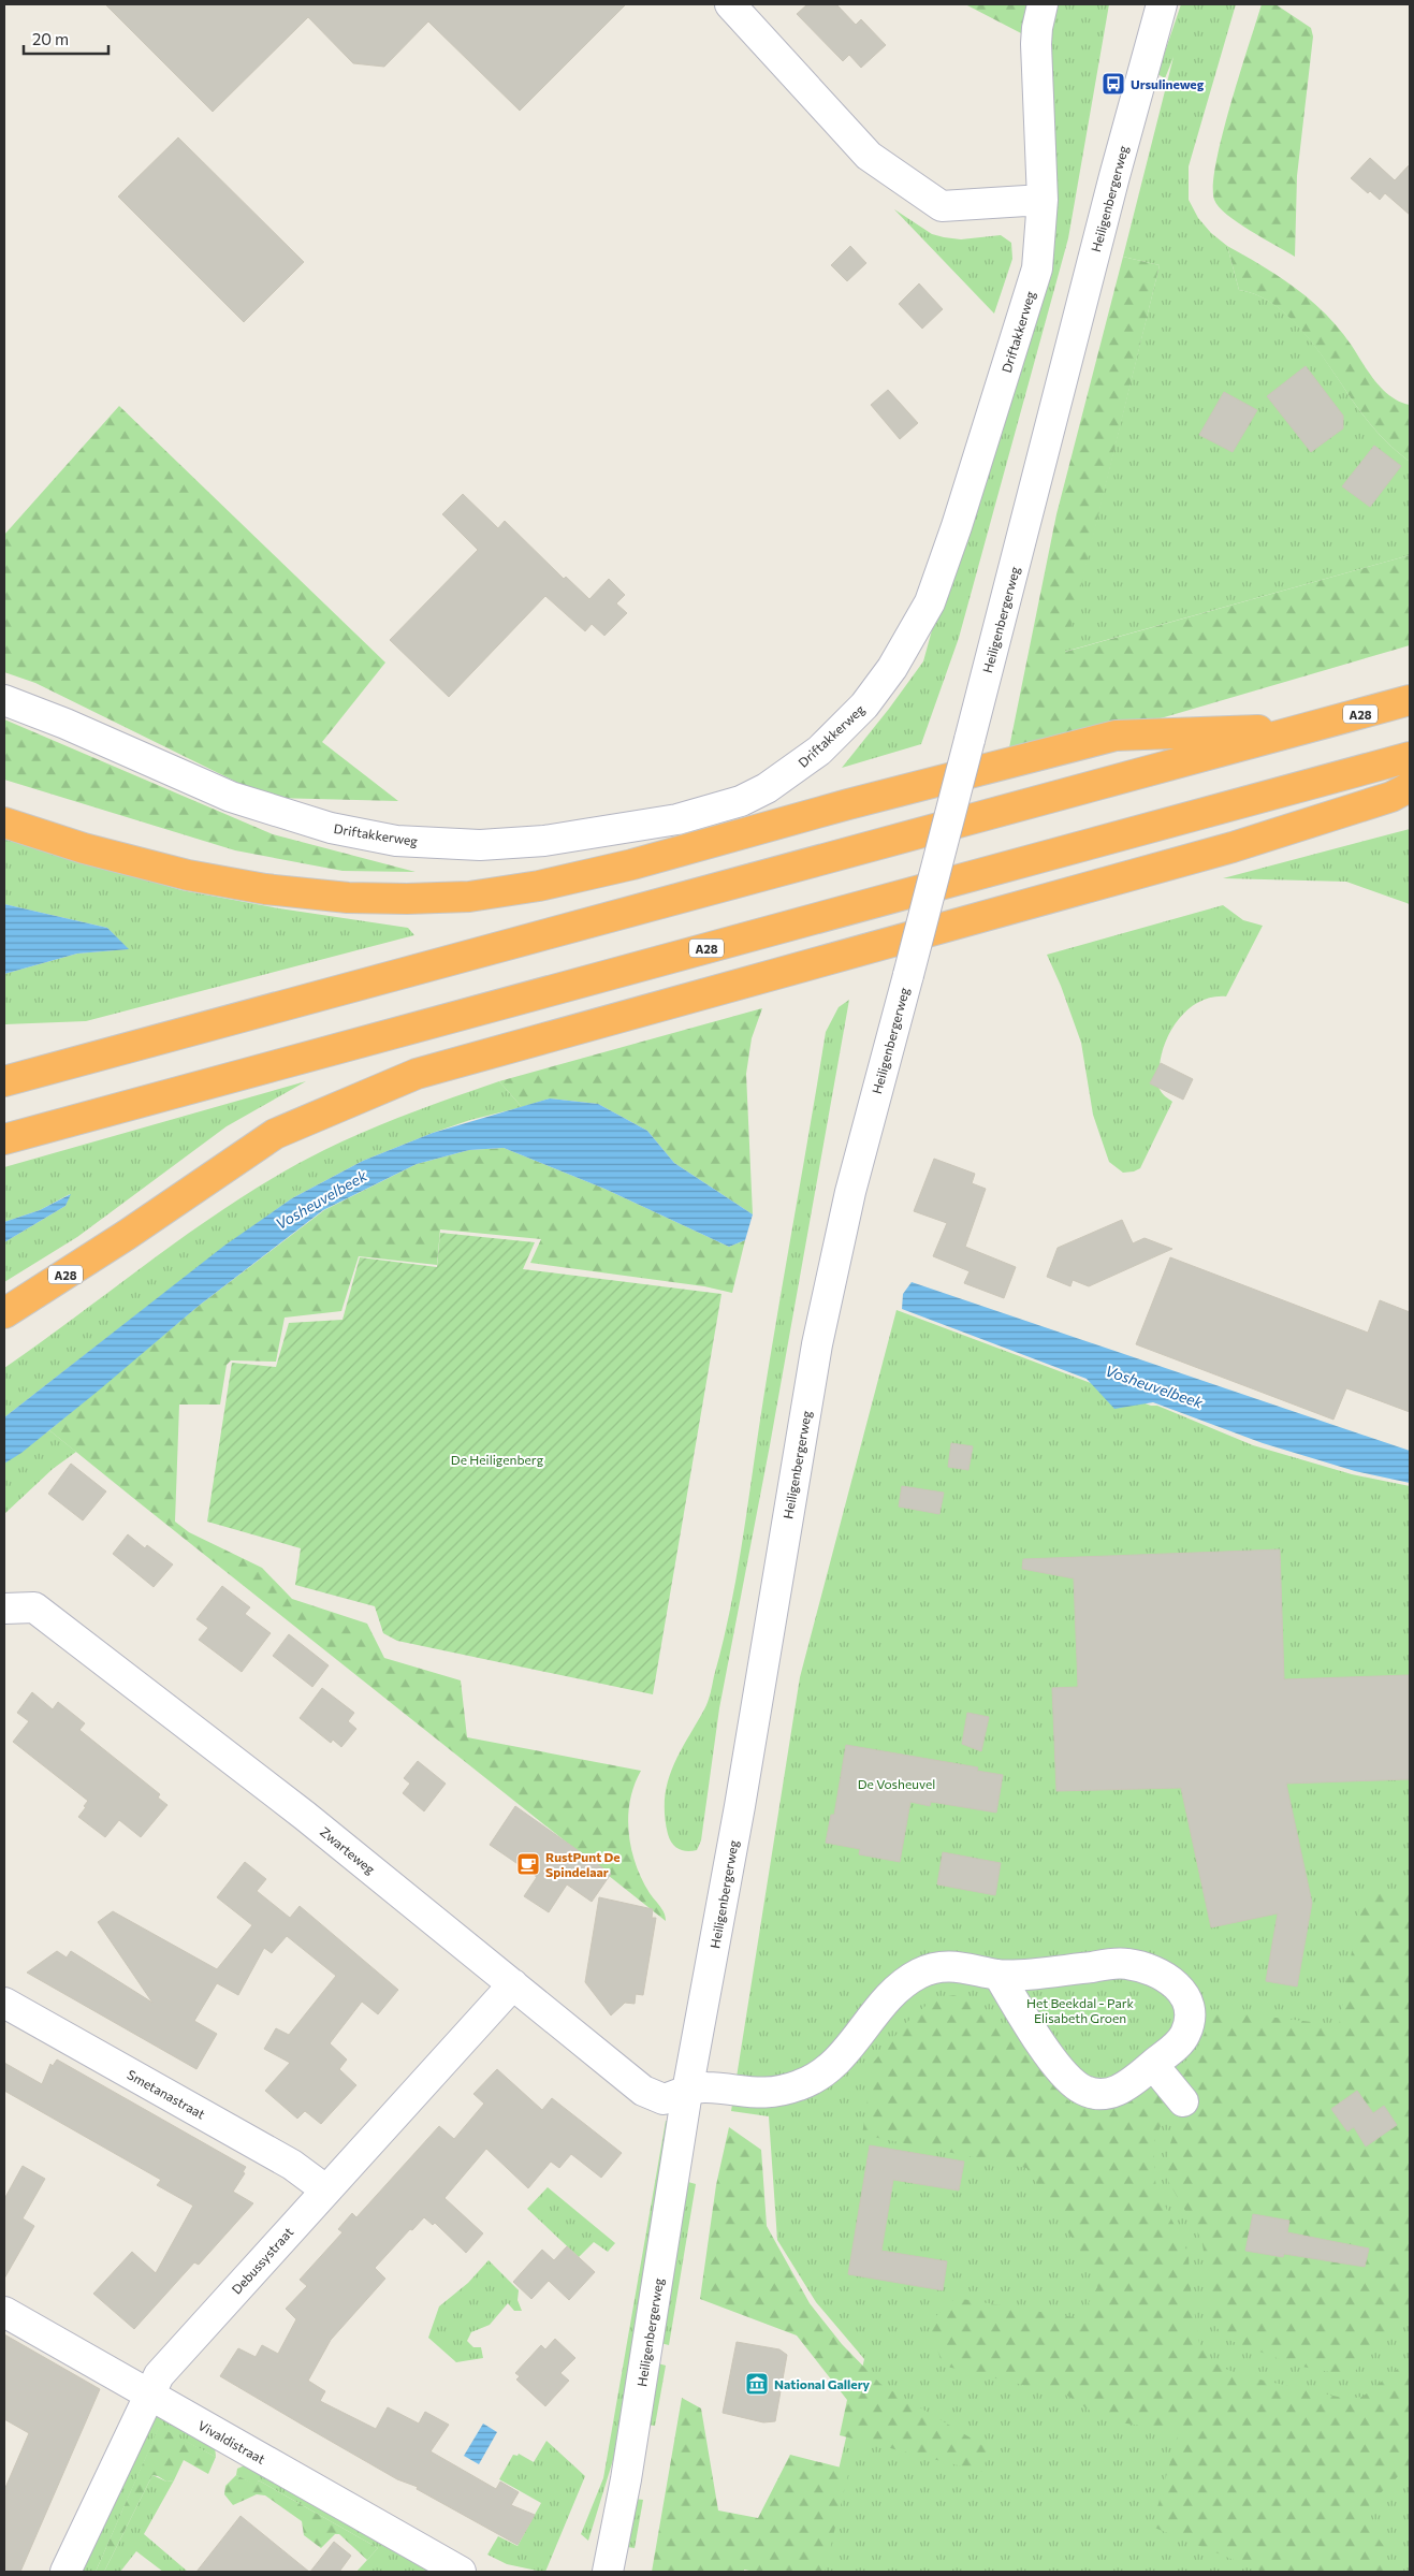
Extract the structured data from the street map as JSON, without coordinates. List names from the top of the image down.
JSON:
{
  "streets": {
    "highway": ["A28"],
    "street": [
      "Heiligenbergerweg",
      "Driftakkerweg",
      "Zwarteweg",
      "Smetanastraat",
      "Debussystraat",
      "Vivaldistraat"
    ]
  },
  "crossings": [
    ["Heiligenbergerweg", "Zwarteweg"],
    ["Zwarteweg", "Debussystraat"],
    ["Smetanastraat", "Debussystraat"],
    ["Debussystraat", "Vivaldistraat"]
  ],
  "water": ["Vosheuvelbeek"],
  "parks": ["De Heiligenberg", "De Vosheuvel", "Het Beekdal - Park Elisabeth Groen"],
  "places": {
    "bus stop": ["Ursulineweg"],
    "cafe": ["RustPunt De Spindelaar"],
    "museum": ["National Gallery"]
  },
  "scale_bar": "20 m"
}
